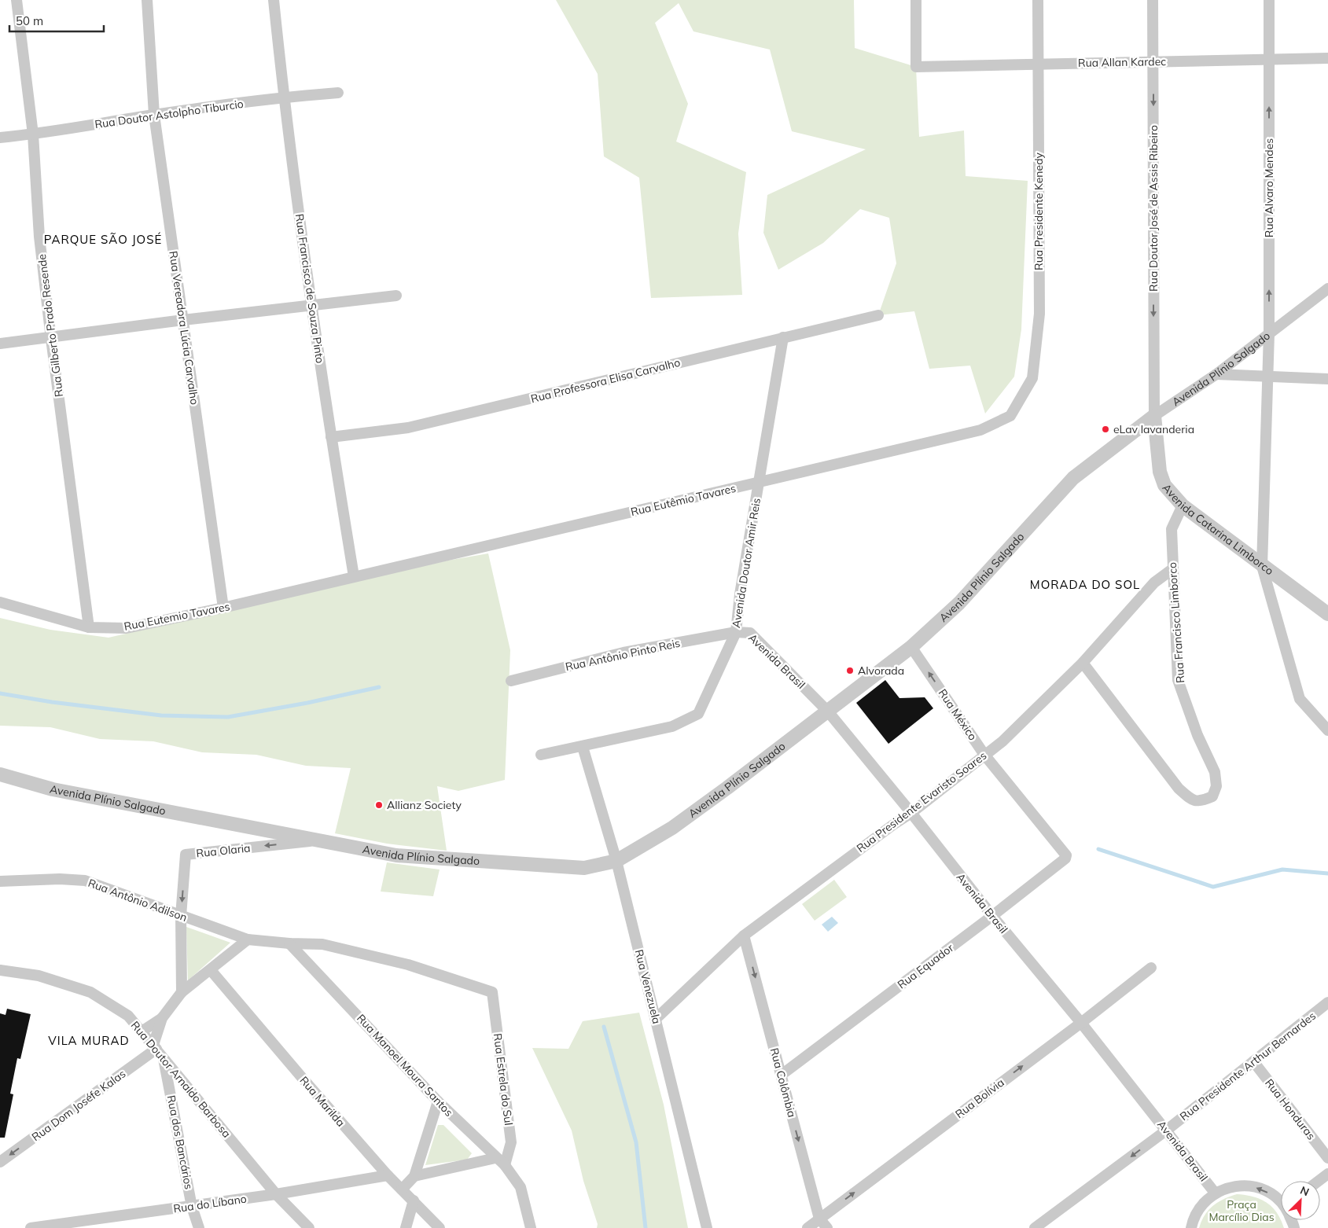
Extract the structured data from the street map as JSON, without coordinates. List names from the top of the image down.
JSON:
{
  "streets": {
    "street": [
      "Rua Allan Kardec",
      "Rua Doutor Astolpho Tiburcio",
      "Rua Alvaro Mendes",
      "Rua Doutor José de Assis Ribeiro",
      "Rua Presidente Kenedy",
      "Rua Francisco de Souza Pinto",
      "Rua Gilberto Prado Resende",
      "Rua Vereadora Lúcia Carvalho",
      "Avenida Plínio Salgado",
      "Rua Professora Elisa Carvalho",
      "Rua Eutêmio Tavares",
      "Avenida Catarina Limborco",
      "Avenida Doutor Amir Reis",
      "Rua Eutemio Tavares",
      "Rua Francisco Limborco",
      "Rua Antônio Pinto Reis",
      "Avenida Brasil",
      "Rua México",
      "Rua Presidente Evaristo Soares",
      "Rua Olaria",
      "Rua Antônio Adilson",
      "Rua Equador",
      "Rua Venezuela",
      "Rua Manoel Moura Santos",
      "Rua Presidente Arthur Bernardes",
      "Rua Doutor Arnaldo Barbosa",
      "Rua Estrela do Sul",
      "Rua Colômbia",
      "Rua Bolívia",
      "Rua Marilda",
      "Rua Dom Joséfe Kalas",
      "Rua Honduras",
      "Rua dos Bancários",
      "Rua do Líbano"
    ]
  },
  "crossings": [
    ["Rua Allan Kardec", "Rua Alvaro Mendes"],
    ["Rua Allan Kardec", "Rua Doutor José de Assis Ribeiro"],
    ["Rua Allan Kardec", "Rua Presidente Kenedy"],
    ["Rua Doutor Astolpho Tiburcio", "Rua Francisco de Souza Pinto"],
    ["Rua Doutor Astolpho Tiburcio", "Rua Gilberto Prado Resende"],
    ["Rua Doutor Astolpho Tiburcio", "Rua Vereadora Lúcia Carvalho"],
    ["Rua Alvaro Mendes", "Avenida Plínio Salgado"],
    ["Rua Alvaro Mendes", "Avenida Catarina Limborco"],
    ["Rua Doutor José de Assis Ribeiro", "Avenida Plínio Salgado"],
    ["Rua Doutor José de Assis Ribeiro", "Avenida Catarina Limborco"],
    ["Rua Presidente Kenedy", "Rua Eutêmio Tavares"],
    ["Rua Francisco de Souza Pinto", "Rua Professora Elisa Carvalho"],
    ["Rua Francisco de Souza Pinto", "Rua Eutêmio Tavares"],
    ["Rua Francisco de Souza Pinto", "Rua Eutemio Tavares"],
    ["Rua Gilberto Prado Resende", "Rua Eutemio Tavares"],
    ["Rua Vereadora Lúcia Carvalho", "Rua Eutemio Tavares"],
    ["Avenida Plínio Salgado", "Avenida Catarina Limborco"],
    ["Avenida Plínio Salgado", "Avenida Brasil"],
    ["Avenida Plínio Salgado", "Rua México"],
    ["Avenida Plínio Salgado", "Rua Olaria"],
    ["Avenida Plínio Salgado", "Rua Venezuela"],
    ["Rua Professora Elisa Carvalho", "Avenida Doutor Amir Reis"],
    ["Rua Eutêmio Tavares", "Avenida Doutor Amir Reis"],
    ["Rua Eutêmio Tavares", "Rua Eutemio Tavares"],
    ["Avenida Catarina Limborco", "Rua Francisco Limborco"],
    ["Avenida Doutor Amir Reis", "Rua Antônio Pinto Reis"],
    ["Avenida Doutor Amir Reis", "Avenida Brasil"],
    ["Avenida Doutor Amir Reis", "Rua Venezuela"],
    ["Rua Francisco Limborco", "Rua Presidente Evaristo Soares"],
    ["Rua Antônio Pinto Reis", "Avenida Brasil"],
    ["Avenida Brasil", "Rua Presidente Evaristo Soares"],
    ["Avenida Brasil", "Rua Equador"],
    ["Avenida Brasil", "Rua Presidente Arthur Bernardes"],
    ["Avenida Brasil", "Rua Bolívia"],
    ["Rua México", "Rua Presidente Evaristo Soares"],
    ["Rua México", "Rua Equador"],
    ["Rua Presidente Evaristo Soares", "Rua Venezuela"],
    ["Rua Presidente Evaristo Soares", "Rua Colômbia"],
    ["Rua Olaria", "Rua Antônio Adilson"],
    ["Rua Antônio Adilson", "Rua Manoel Moura Santos"],
    ["Rua Antônio Adilson", "Rua Estrela do Sul"],
    ["Rua Equador", "Rua Colômbia"],
    ["Rua Manoel Moura Santos", "Rua Estrela do Sul"],
    ["Rua Presidente Arthur Bernardes", "Rua Honduras"],
    ["Rua Doutor Arnaldo Barbosa", "Rua Dom Joséfe Kalas"],
    ["Rua Doutor Arnaldo Barbosa", "Rua dos Bancários"],
    ["Rua Doutor Arnaldo Barbosa", "Rua do Líbano"],
    ["Rua Colômbia", "Rua Bolívia"],
    ["Rua Marilda", "Rua do Líbano"],
    ["Rua Dom Joséfe Kalas", "Rua dos Bancários"],
    ["Rua dos Bancários", "Rua do Líbano"]
  ],
  "one_way": [
    "Rua Alvaro Mendes",
    "Rua Doutor José de Assis Ribeiro",
    "Rua México",
    "Rua Olaria",
    "Rua Presidente Arthur Bernardes",
    "Rua Colômbia",
    "Rua Bolívia",
    "Rua Dom Joséfe Kalas"
  ],
  "districts": ["PARQUE SÃO JOSÉ", "MORADA DO SOL", "VILA MURAD"],
  "parks": ["Praça Marcílio Dias"],
  "places": ["eLav lavanderia", "Alvorada", "Allianz Society"],
  "scale_bar": "50 m",
  "north": "top right"
}
